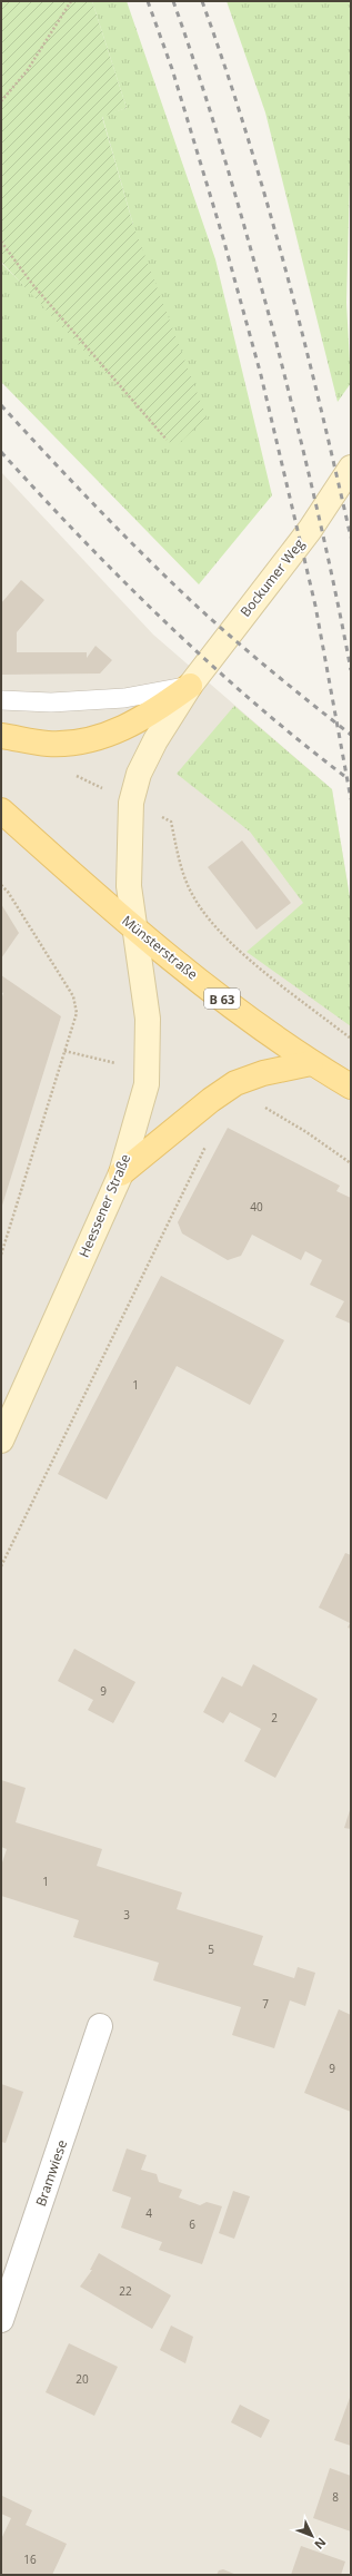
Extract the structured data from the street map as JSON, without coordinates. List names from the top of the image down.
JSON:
{
  "streets": {
    "main road": [
      "Bockumer Weg",
      "Münsterstraße",
      "B 63",
      "Heessener Straße"
    ],
    "street": ["Bramwiese"]
  },
  "crossings": [
    ["Bockumer Weg", "Münsterstraße"],
    ["Bockumer Weg", "Heessener Straße"],
    ["Münsterstraße", "Heessener Straße"]
  ],
  "house_numbers": [
    "40",
    "1",
    "9",
    "2",
    "1",
    "3",
    "5",
    "7",
    "9",
    "4",
    "6",
    "22",
    "20",
    "8",
    "16"
  ],
  "north": "bottom right"
}
